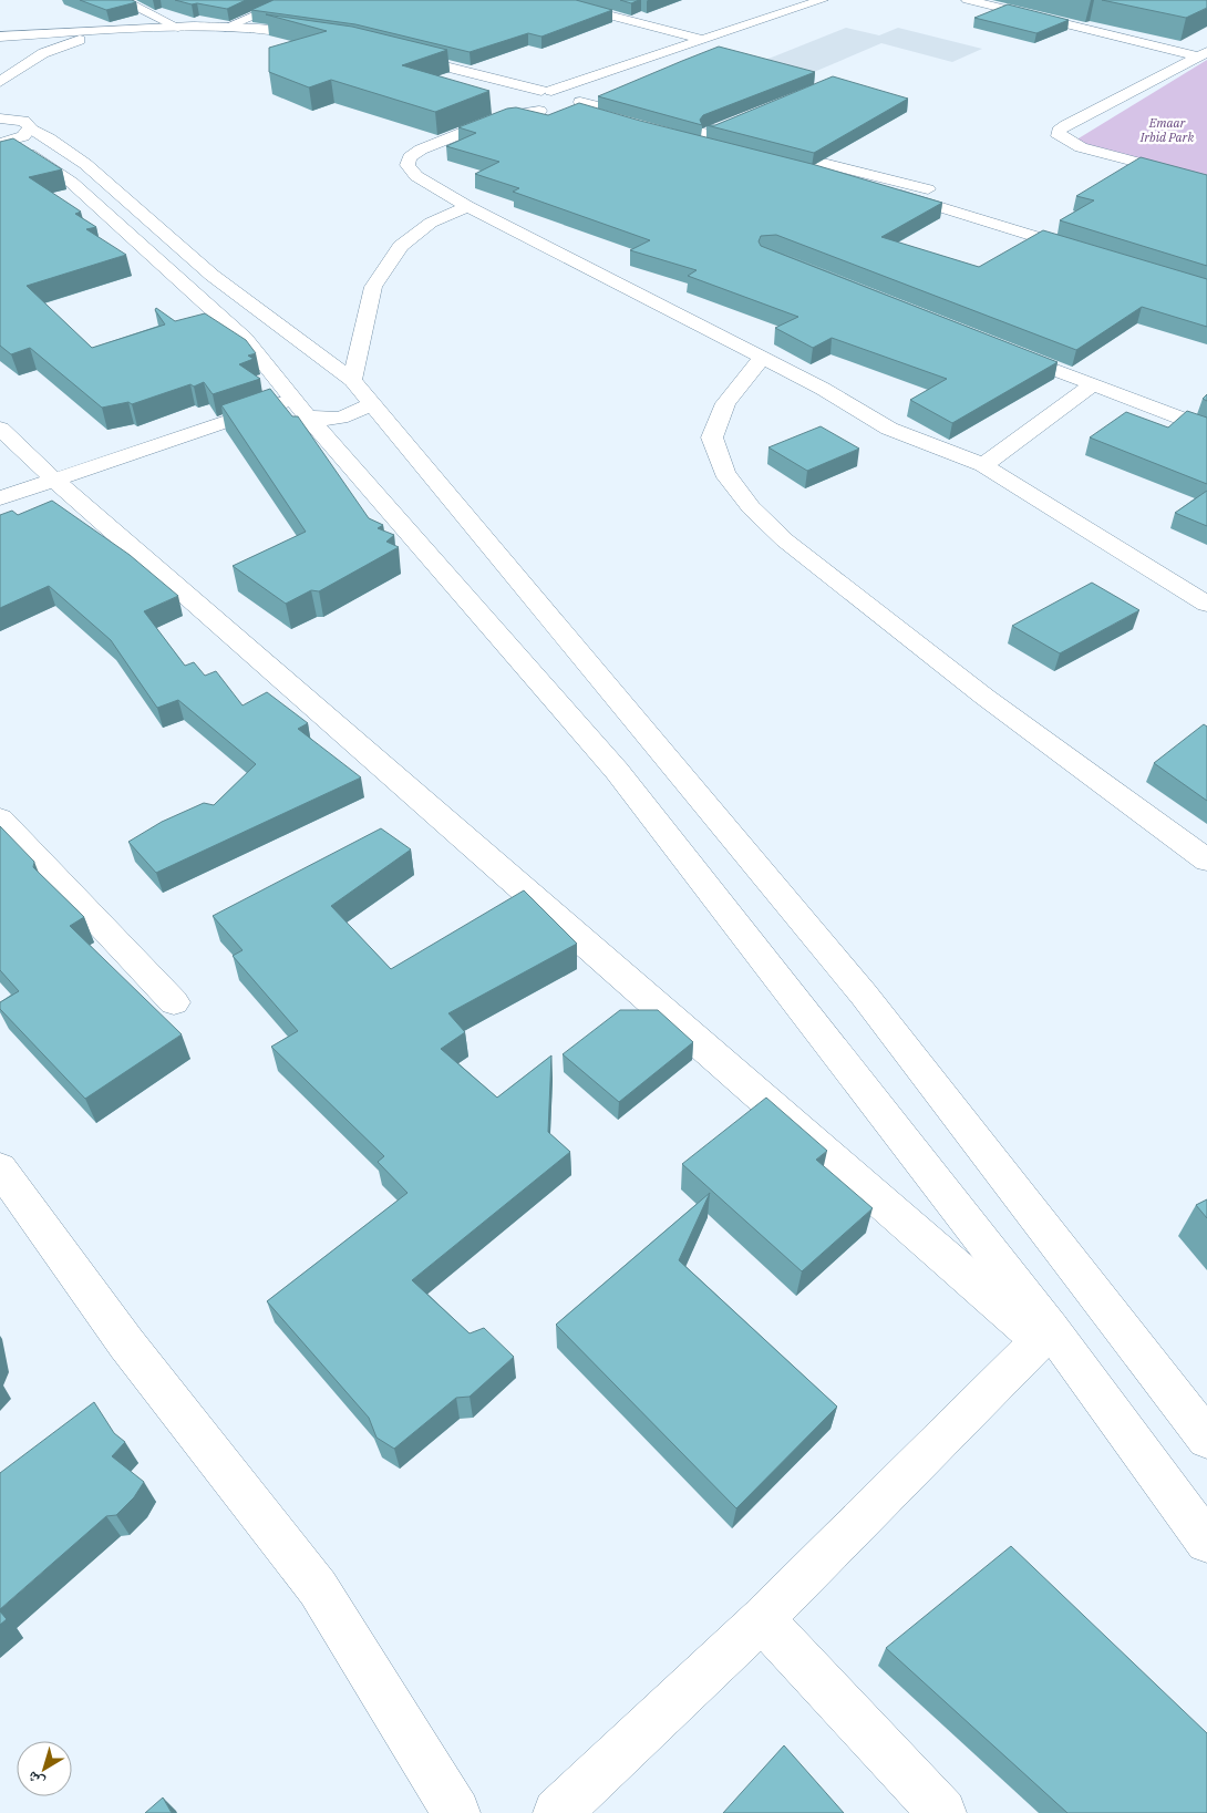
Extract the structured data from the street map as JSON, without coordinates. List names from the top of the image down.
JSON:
{
  "parks": ["Emaar Irbid Park"],
  "north": "bottom left"
}
